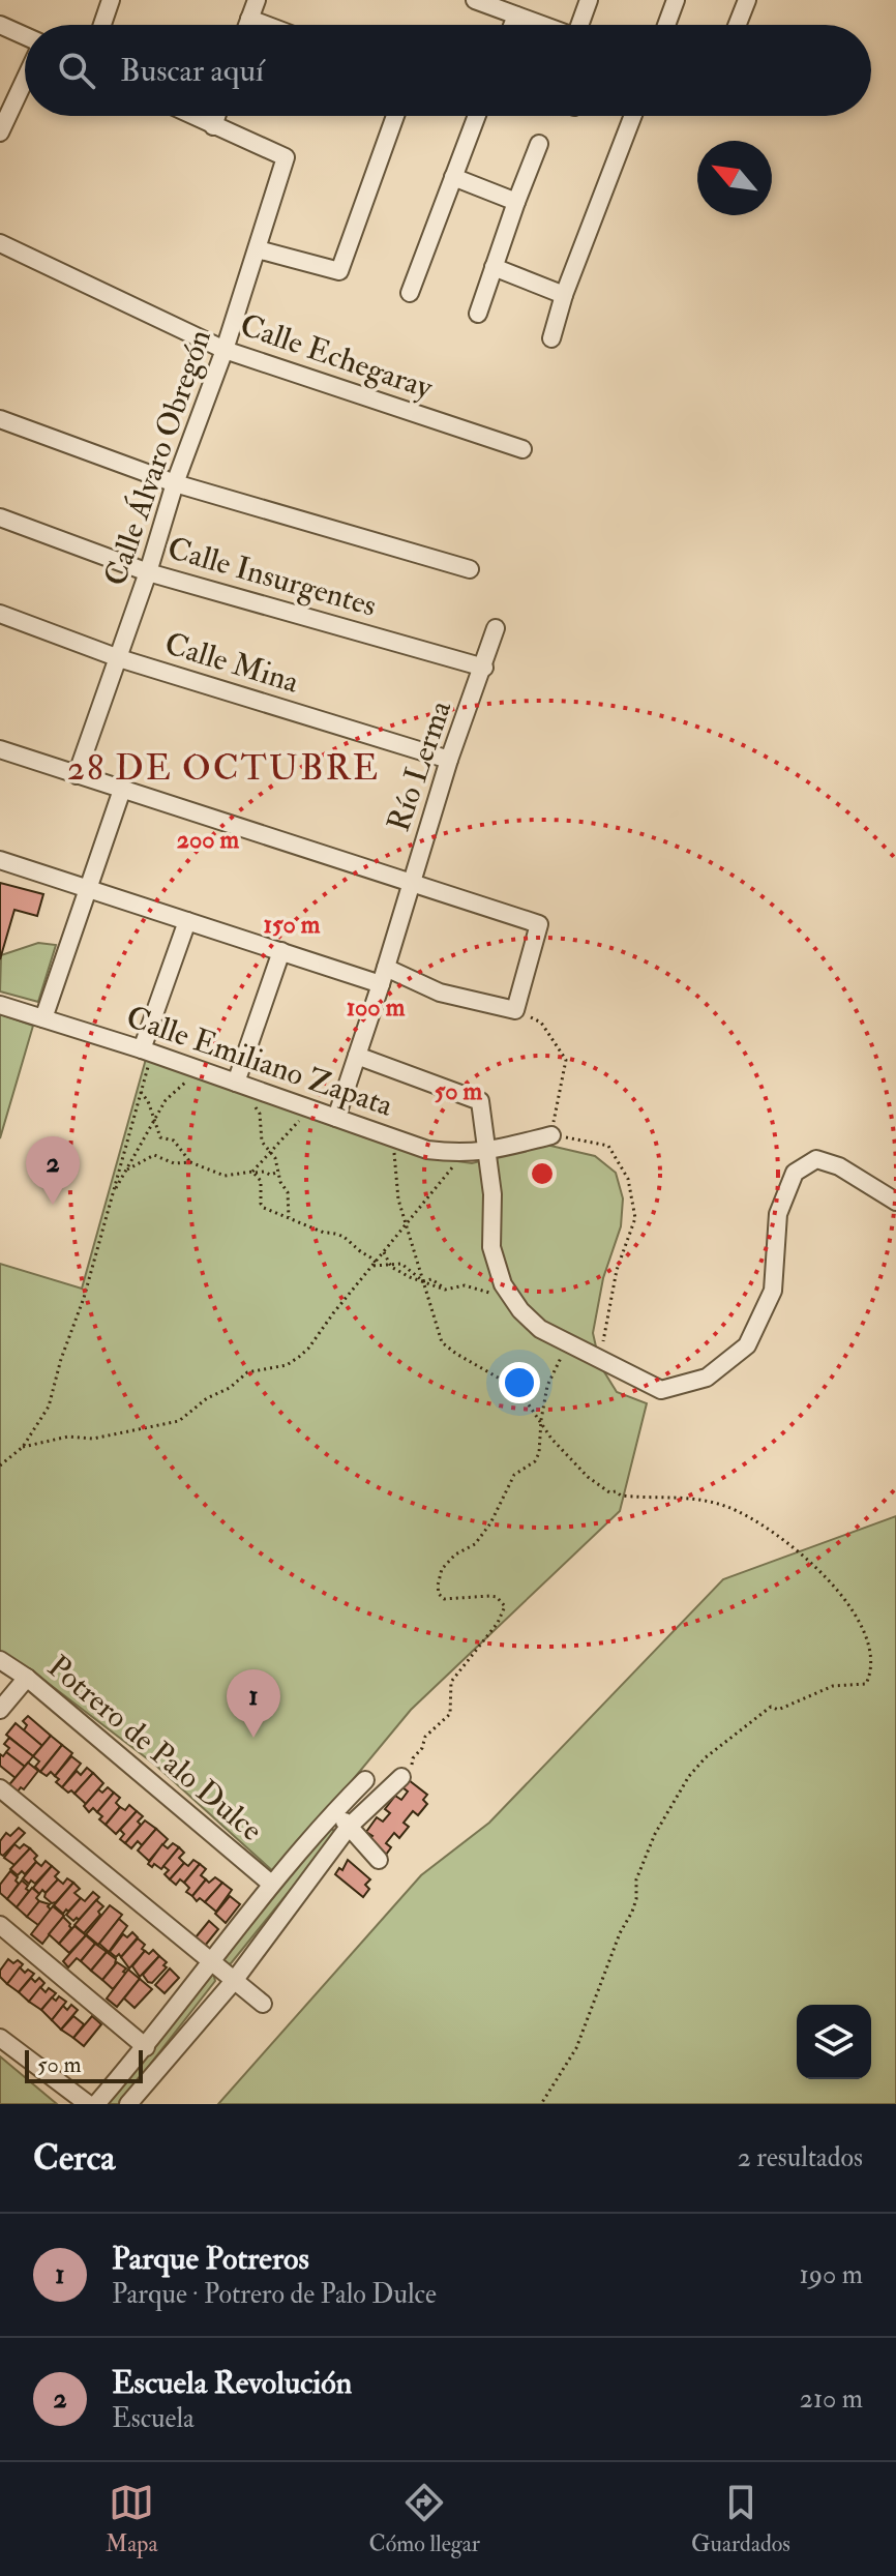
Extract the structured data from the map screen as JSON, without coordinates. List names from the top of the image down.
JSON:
{
  "streets": {
    "street": [
      "Calle Echegaray",
      "Calle Álvaro Obregón",
      "Calle Insurgentes",
      "Calle Mina",
      "Río Lerma",
      "Calle Emiliano Zapata",
      "Potrero de Palo Dulce"
    ]
  },
  "crossings": [
    ["Calle Echegaray", "Calle Álvaro Obregón"],
    ["Calle Álvaro Obregón", "Calle Insurgentes"],
    ["Calle Álvaro Obregón", "Calle Mina"],
    ["Calle Insurgentes", "Río Lerma"],
    ["Calle Mina", "Río Lerma"],
    ["Río Lerma", "Calle Emiliano Zapata"]
  ],
  "districts": ["28 DE OCTUBRE"],
  "scale_bar": "50 m",
  "north": "top left",
  "page": {
    "search": "Buscar aquí",
    "pins": ["2", "1"],
    "scale": "50 m",
    "heading": ["Cerca", "2 resultados"],
    "list": [
      {
        "mark": "1",
        "name": "Parque Potreros",
        "note": "Parque · Potrero de Palo Dulce",
        "value": "190 m"
      },
      {
        "mark": "2",
        "name": "Escuela Revolución",
        "note": "Escuela",
        "value": "210 m"
      }
    ],
    "nav": ["Mapa", "Cómo llegar", "Guardados"]
  },
  "rings": [
    "200 m",
    "150 m",
    "100 m",
    "50 m"
  ]
}
